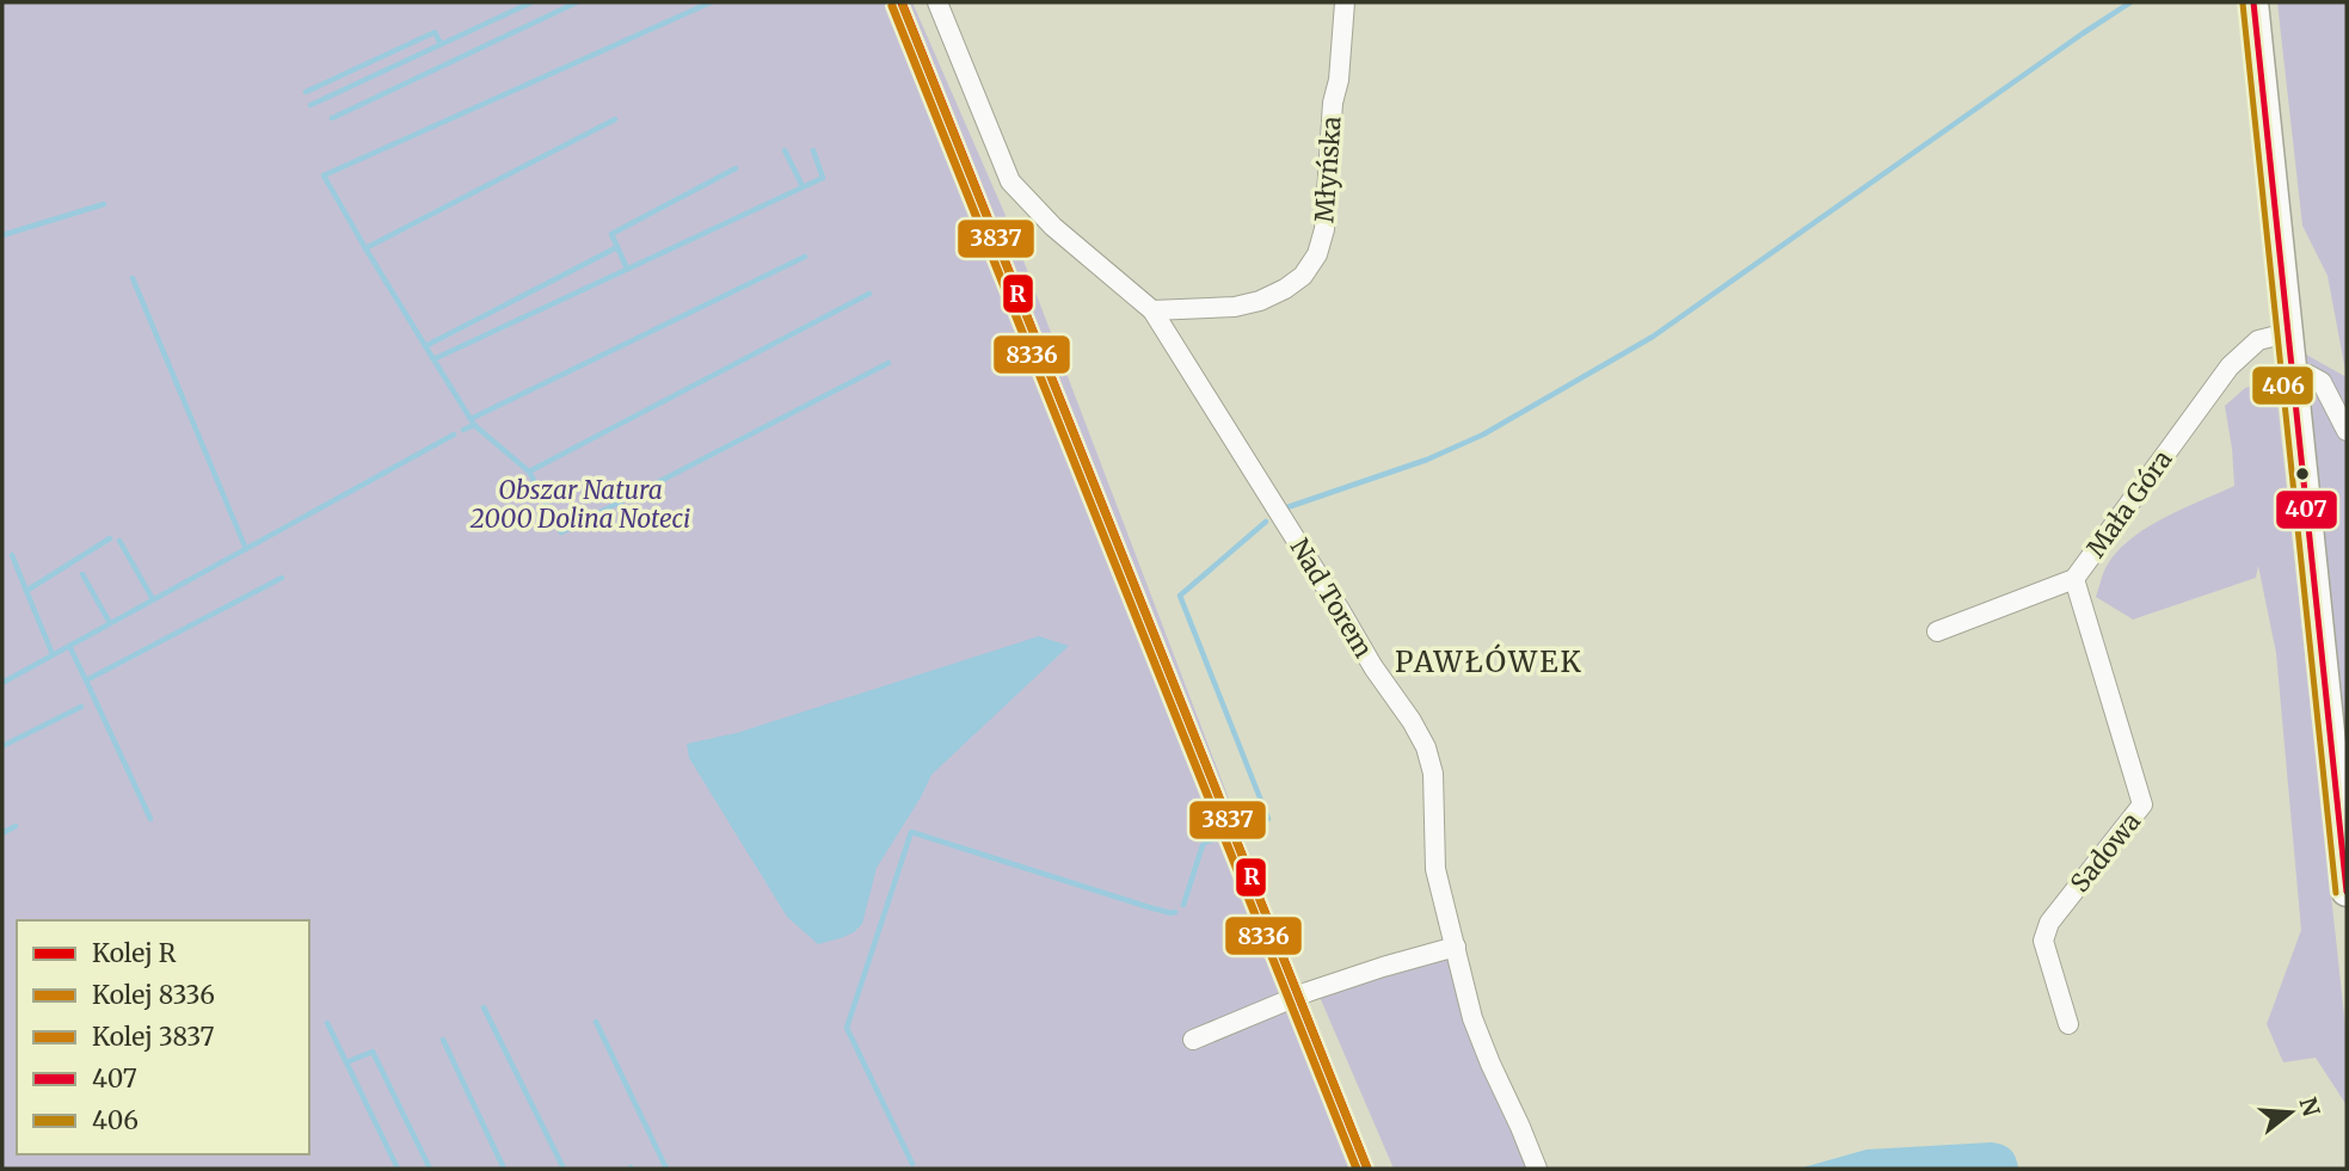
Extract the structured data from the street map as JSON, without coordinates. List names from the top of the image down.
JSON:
{
  "streets": {
    "street": [
      "Młyńska",
      "Mała Góra",
      "Nad Torem",
      "Sadowa"
    ]
  },
  "crossings": [
    ["Młyńska", "Nad Torem"],
    ["Mała Góra", "Sadowa"]
  ],
  "districts": ["PAWŁÓWEK"],
  "parks": ["Obszar Natura 2000 Dolina Noteci"],
  "lines": [
    "rail line R",
    "transit line 407",
    "transit line 406",
    "rail line 8336",
    "rail line 3837"
  ],
  "legend": [
    "Kolej R",
    "Kolej 8336",
    "Kolej 3837",
    "407",
    "406"
  ],
  "north": "right"
}
